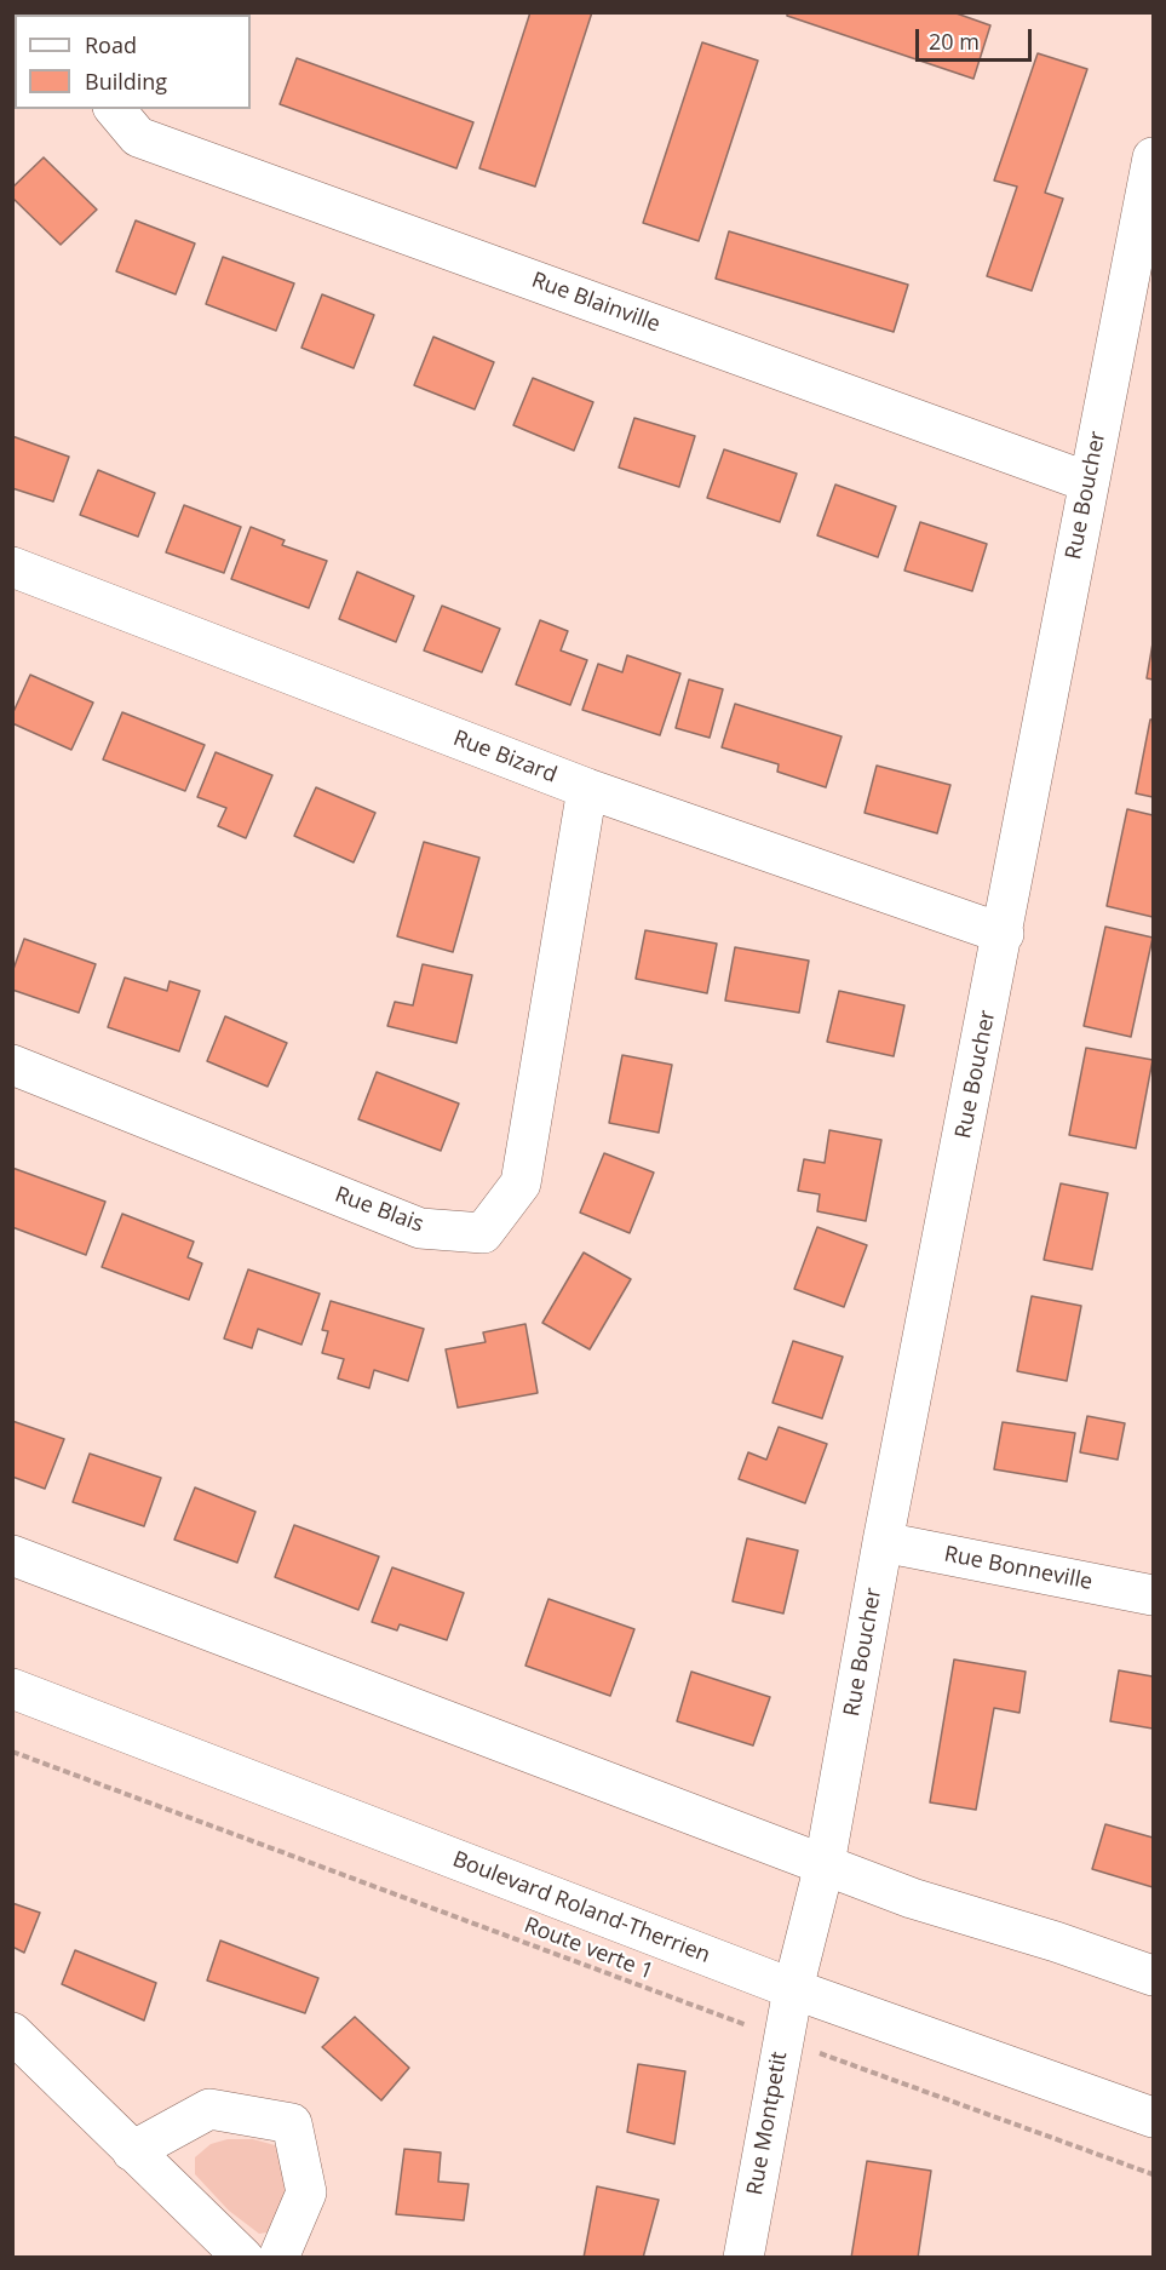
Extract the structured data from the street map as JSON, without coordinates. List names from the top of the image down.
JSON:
{
  "streets": {
    "street": [
      "Rue Blainville",
      "Rue Boucher",
      "Rue Bizard",
      "Rue Blais",
      "Rue Bonneville",
      "Boulevard Roland-Therrien",
      "Rue Montpetit"
    ],
    "path": ["Route verte 1"]
  },
  "crossings": [
    ["Rue Blainville", "Rue Boucher"],
    ["Rue Boucher", "Rue Bizard"],
    ["Rue Boucher", "Rue Bonneville"],
    ["Rue Boucher", "Boulevard Roland-Therrien"],
    ["Rue Boucher", "Rue Montpetit"],
    ["Rue Bizard", "Rue Blais"],
    ["Boulevard Roland-Therrien", "Rue Montpetit"],
    ["Route verte 1", "Rue Montpetit"]
  ],
  "legend": ["Road", "Building"],
  "scale_bar": "20 m"
}
